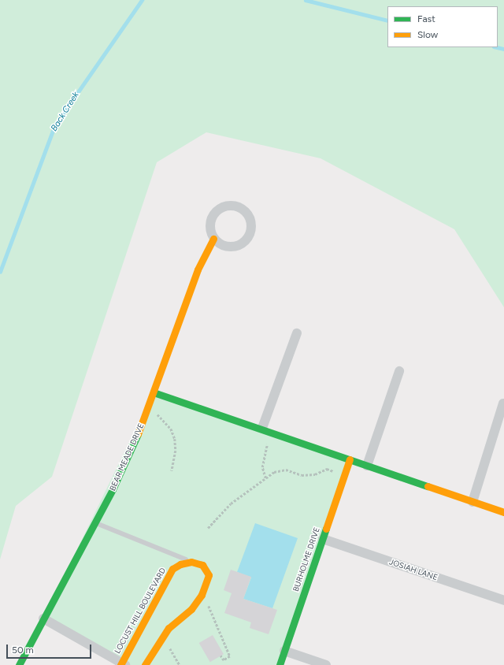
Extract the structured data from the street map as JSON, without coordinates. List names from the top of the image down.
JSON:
{
  "streets": {
    "street": [
      "BEAR MEADE DRIVE",
      "BURHOLME DRIVE",
      "JOSIAH LANE",
      "LOCUST HILL BOULEVARD"
    ]
  },
  "crossings": [
    ["BURHOLME DRIVE", "JOSIAH LANE"]
  ],
  "water": ["Back Creek"],
  "legend": ["Fast", "Slow"],
  "scale_bar": "50 m"
}
